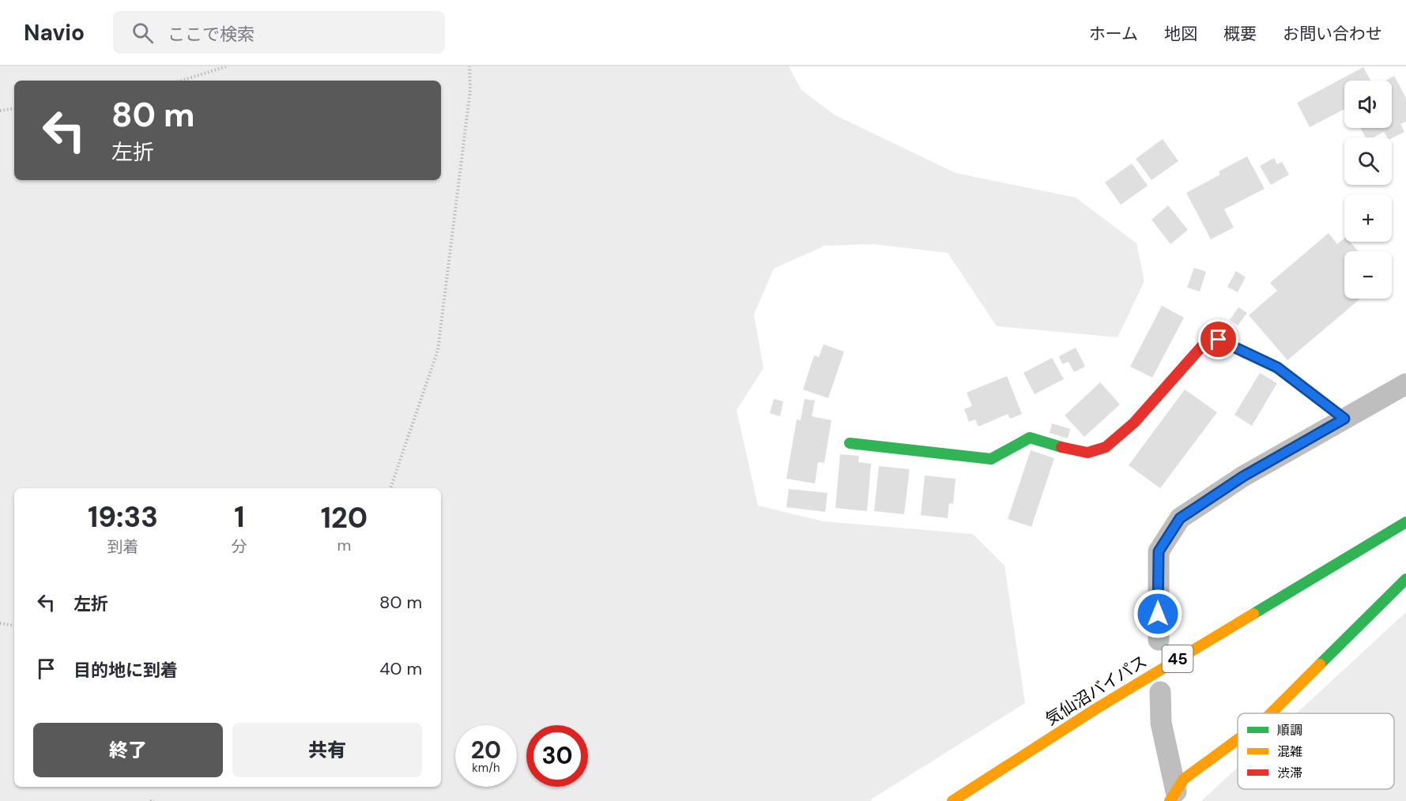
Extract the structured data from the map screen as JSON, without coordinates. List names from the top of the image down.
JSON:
{
  "streets": {
    "main road": ["45", "気仙沼バイパス"]
  },
  "legend": ["順調", "混雑", "渋滞"],
  "page": {
    "header": "Navio",
    "search": "ここで検索",
    "nav": [
      "ホーム",
      "地図",
      "概要",
      "お問い合わせ"
    ],
    "map_buttons": ["+", "−"],
    "turn": ["80 m", "左折"],
    "eta": [
      "19:33",
      "到着",
      "1",
      "分",
      "120",
      "m"
    ],
    "list": [
      {
        "name": "左折",
        "value": "80 m"
      },
      {
        "name": "目的地に到着",
        "value": "40 m"
      }
    ],
    "buttons": ["終了", "共有"],
    "speed": "20 km/h",
    "limit": "30"
  }
}
